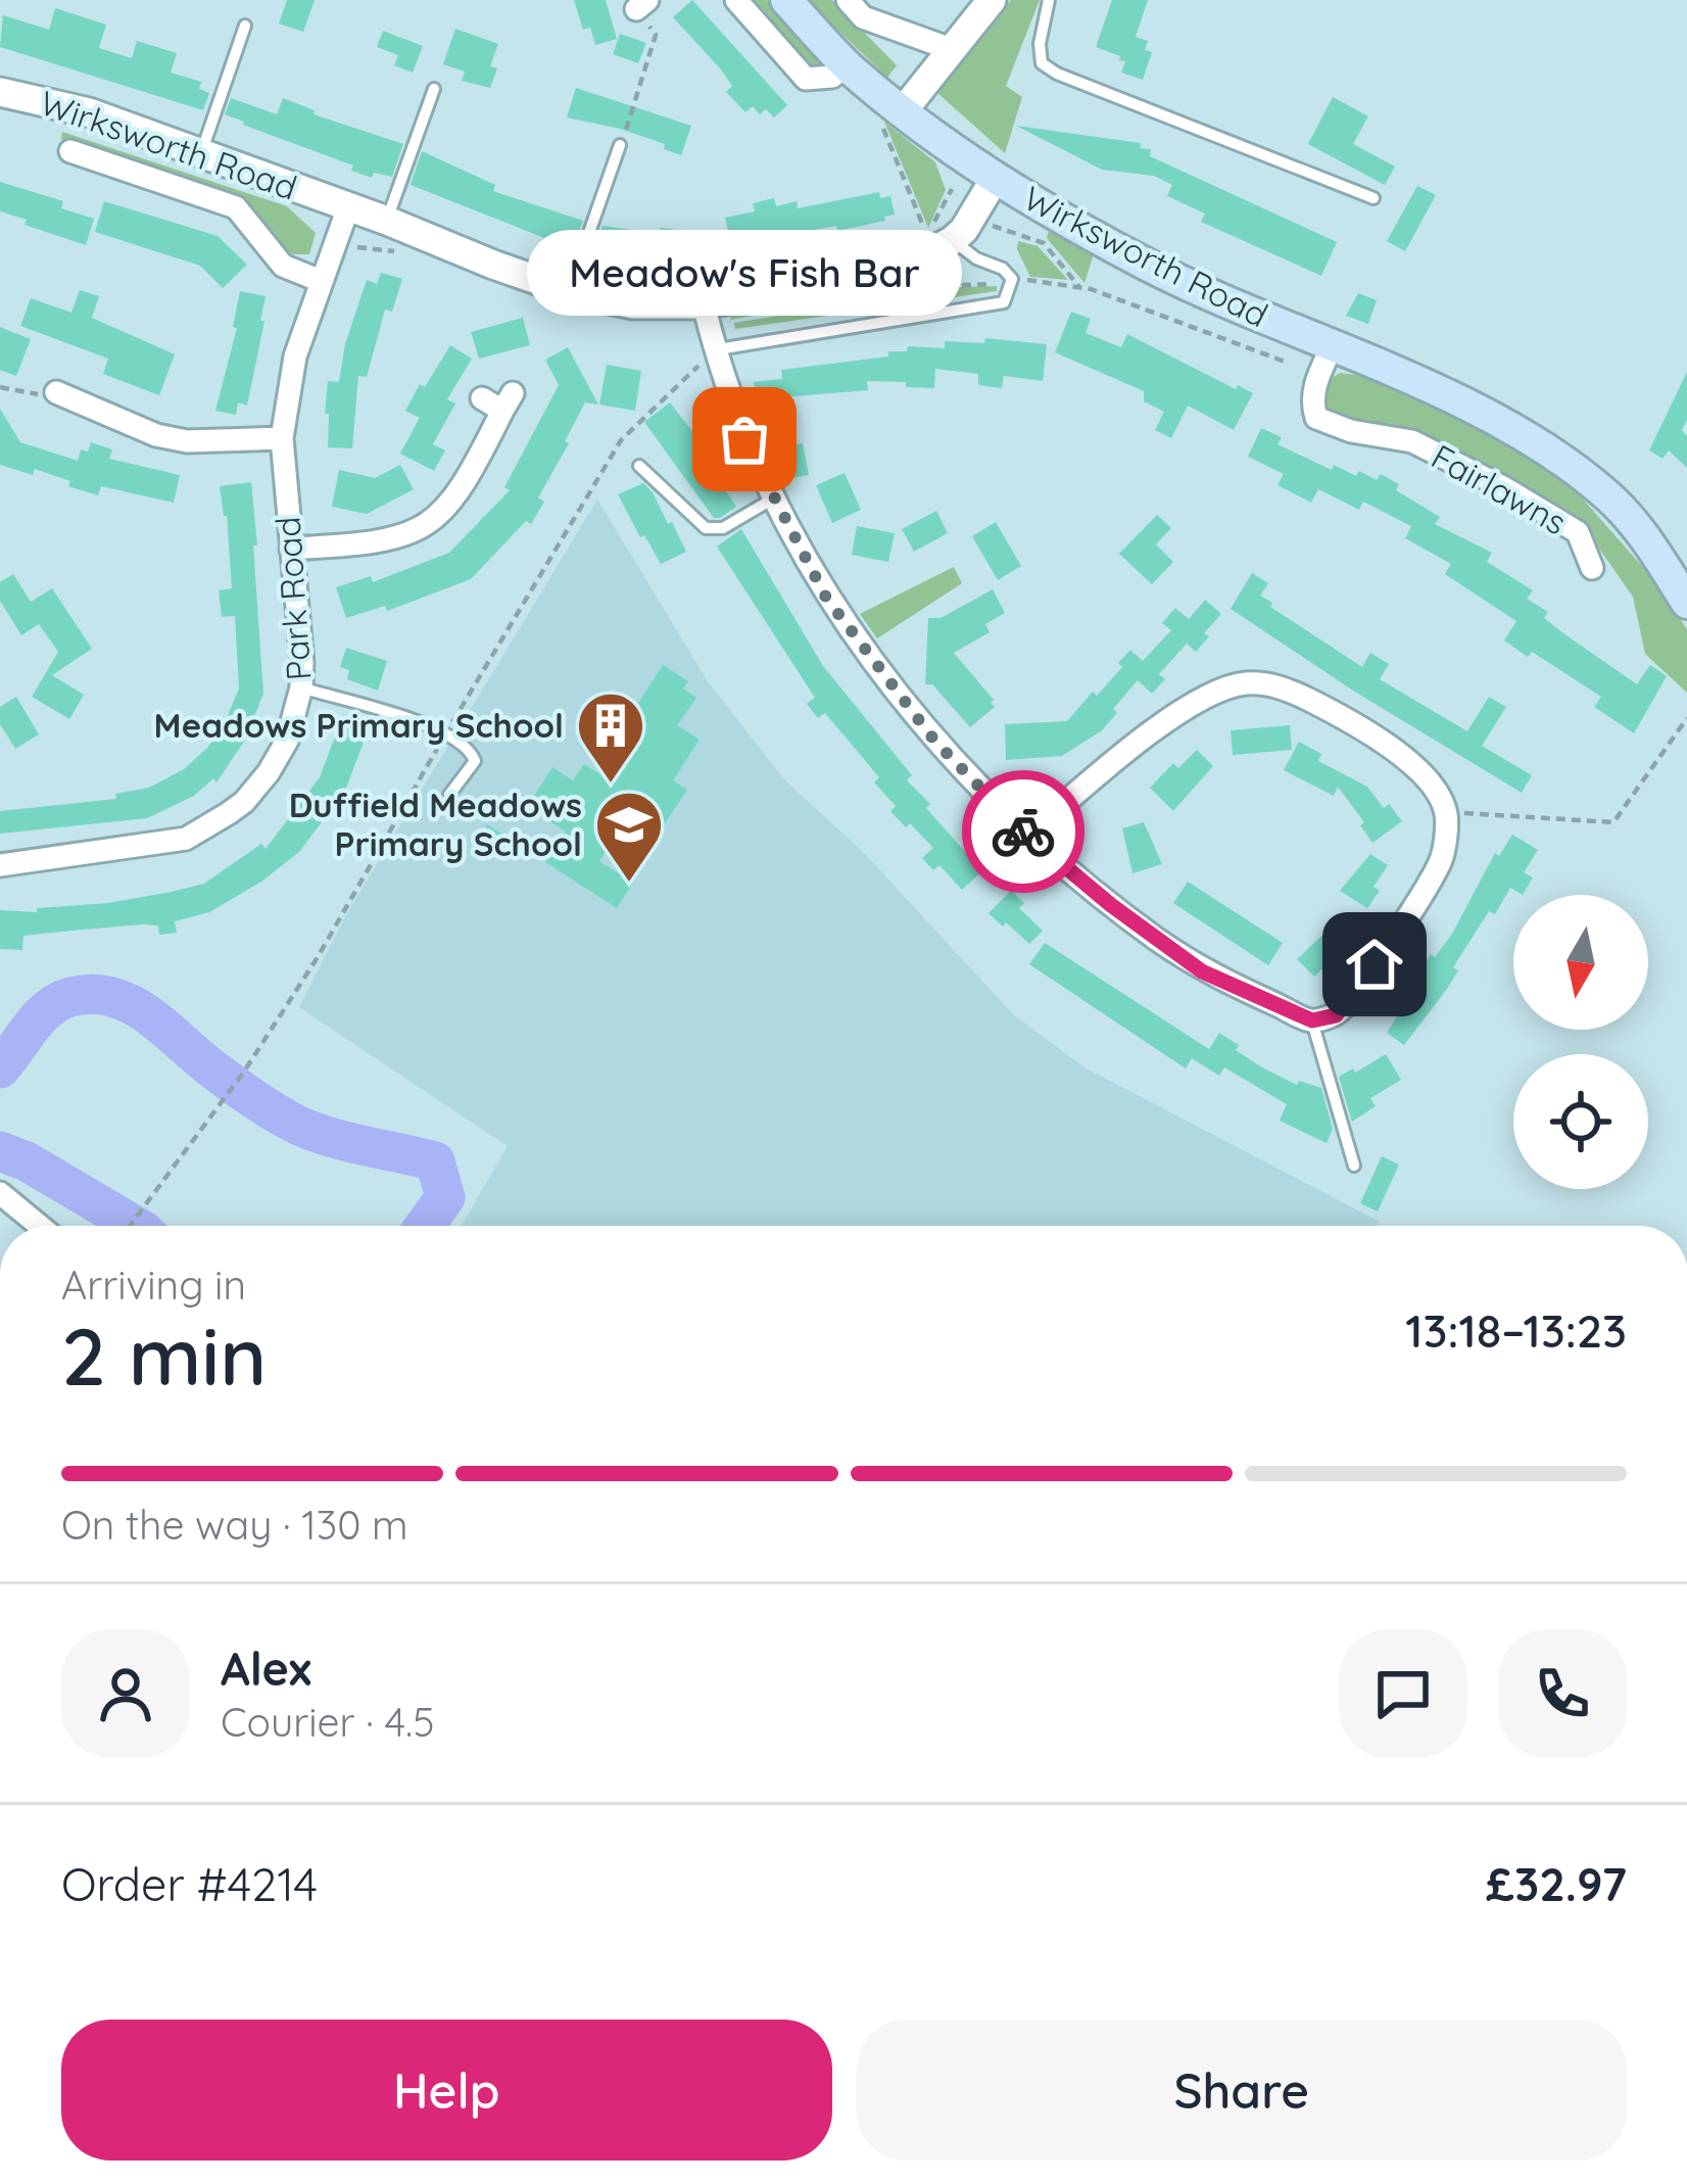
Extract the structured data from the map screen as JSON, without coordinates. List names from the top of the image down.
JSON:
{
  "streets": {
    "main road": ["Wirksworth Road"],
    "street": ["Fairlawns", "Park Road"]
  },
  "crossings": [
    ["Wirksworth Road", "Fairlawns"],
    ["Wirksworth Road", "Park Road"]
  ],
  "places": {
    "other": ["Meadow's Fish Bar"],
    "building": ["Meadows Primary School"],
    "school or university": ["Duffield Meadows Primary School"]
  },
  "north": "bottom",
  "page": {
    "bubble": "Meadow's Fish Bar",
    "heading": ["2 min", "Arriving in", "13:18–13:23"],
    "panel": [
      "Alex",
      "Courier · 4.5",
      "Order #4214",
      "£32.97"
    ],
    "bar": "On the way · 130 m",
    "buttons": ["Help", "Share"]
  }
}
